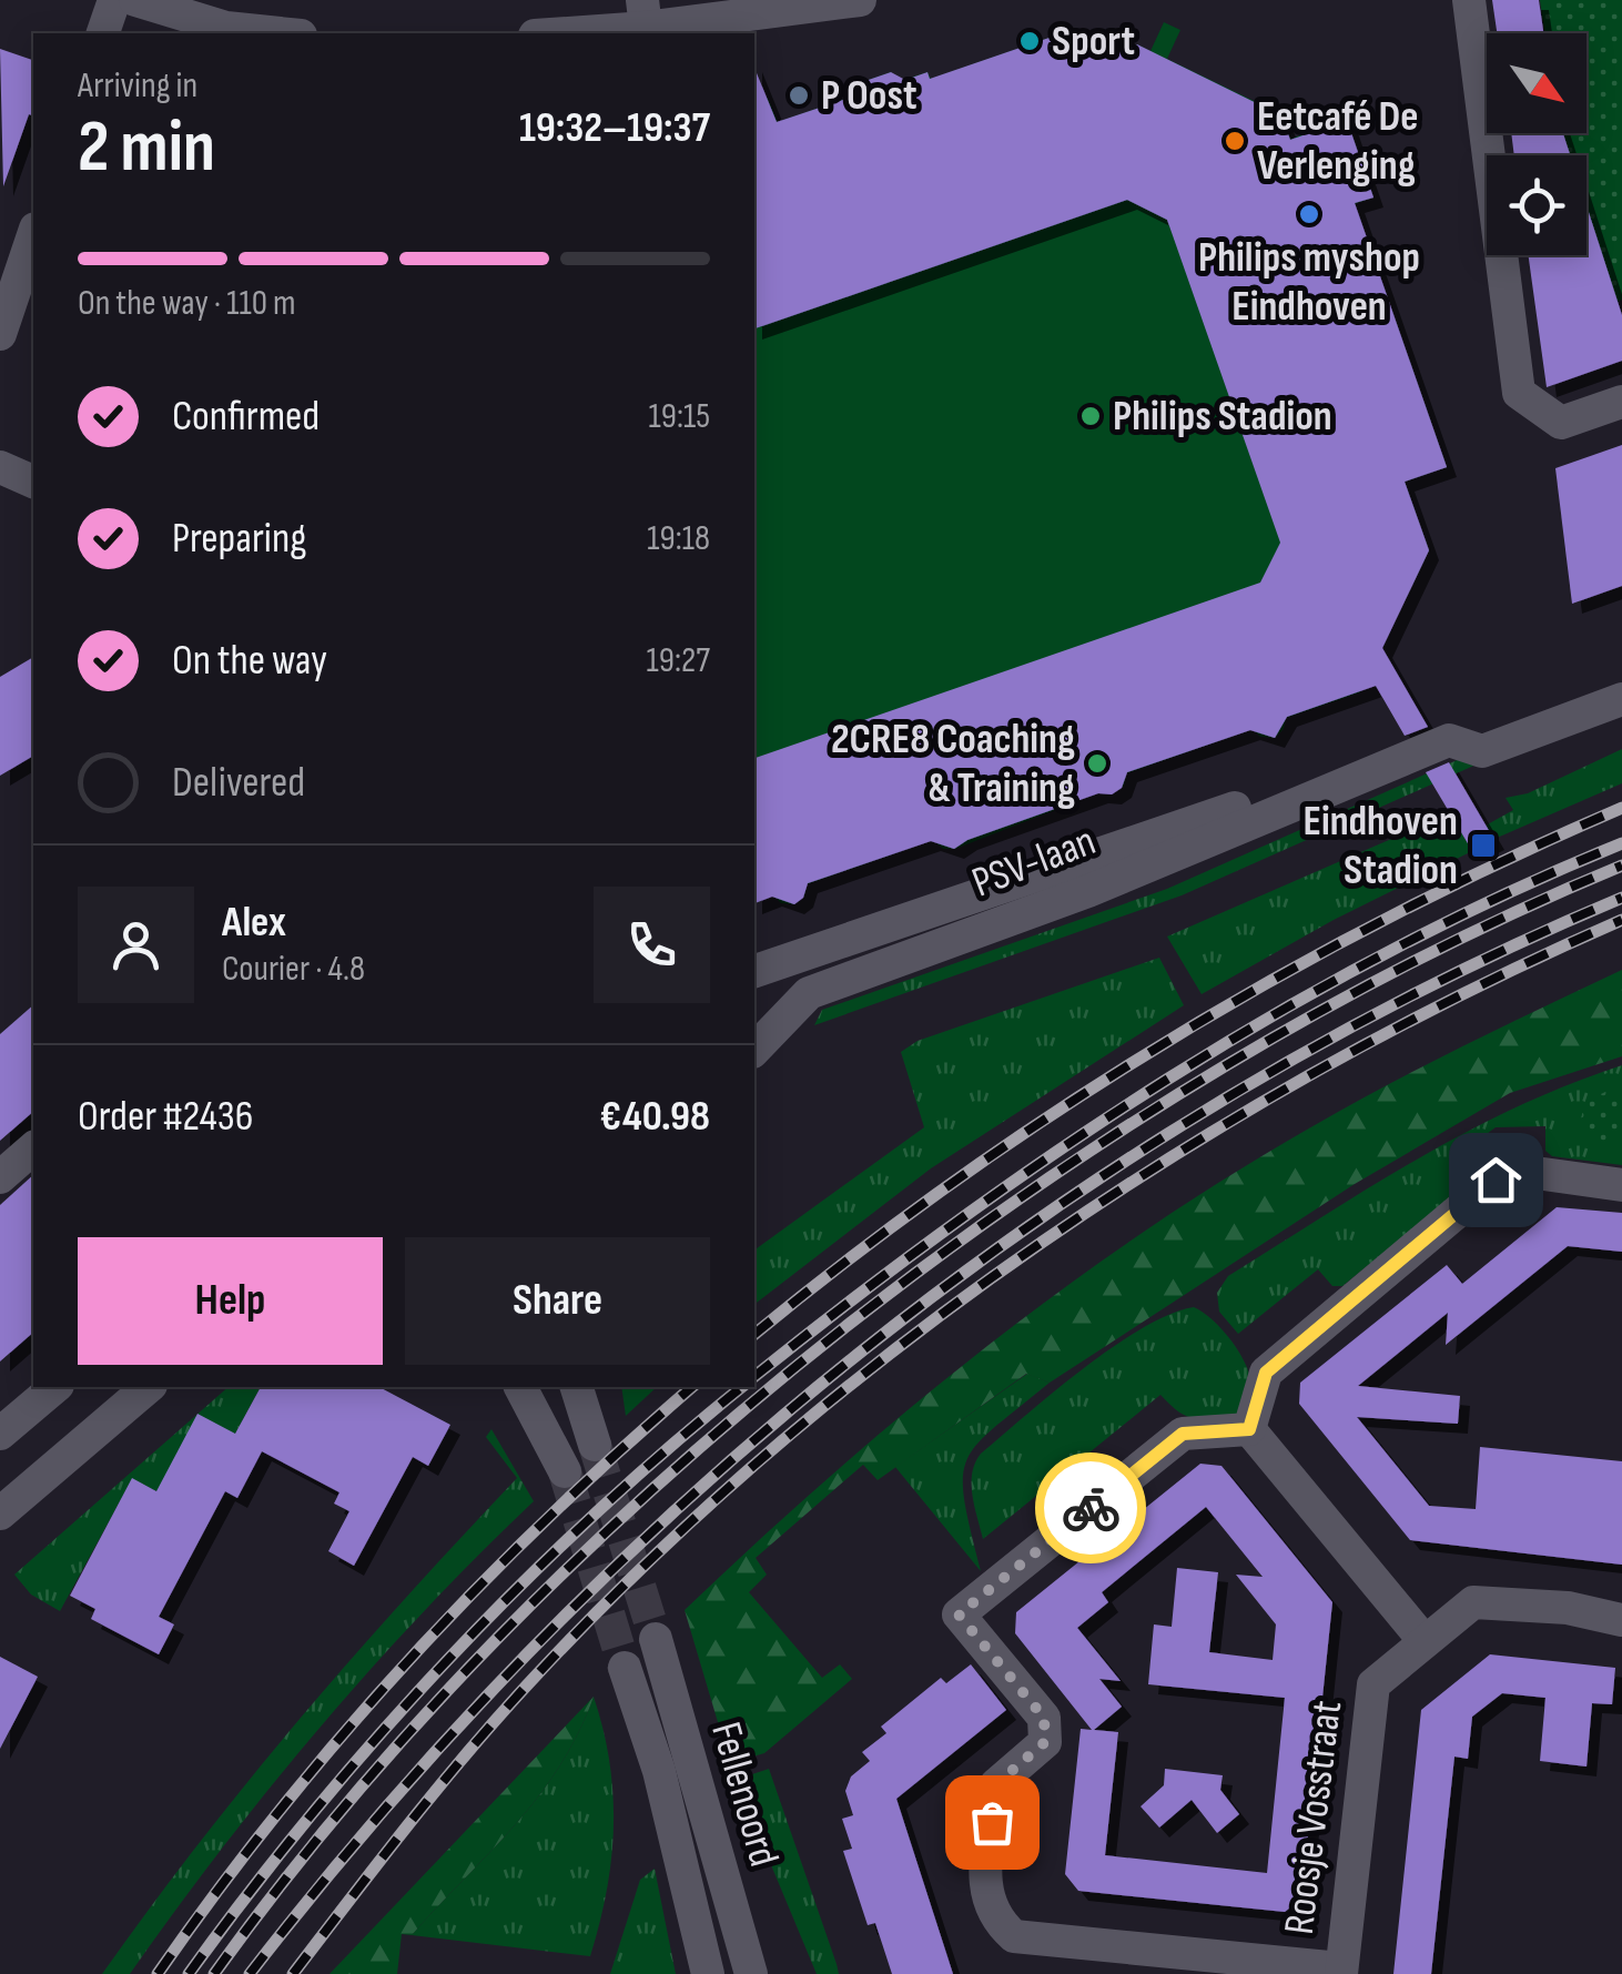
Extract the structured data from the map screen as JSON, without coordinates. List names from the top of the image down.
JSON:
{
  "streets": {
    "street": ["PSV-laan", "Fellenoord", "Roosje Vosstraat"]
  },
  "places": {
    "other": [
      "Sport",
      "P Oost",
      "Eetcafé De Verlenging",
      "Philips myshop Eindhoven",
      "Philips Stadion",
      "2CRE8 Coaching & Training"
    ],
    "transit": ["Eindhoven Stadion"]
  },
  "north": "bottom right",
  "page": {
    "heading": ["2 min", "Arriving in", "19:32–19:37"],
    "panel": [
      "Alex",
      "Courier · 4.8",
      "Order #2436",
      "€40.98"
    ],
    "bar": "On the way · 110 m",
    "list": [
      ["Confirmed", "19:15"],
      ["Preparing", "19:18"],
      ["On the way", "19:27"],
      "Delivered"
    ],
    "buttons": ["Help", "Share"]
  }
}
